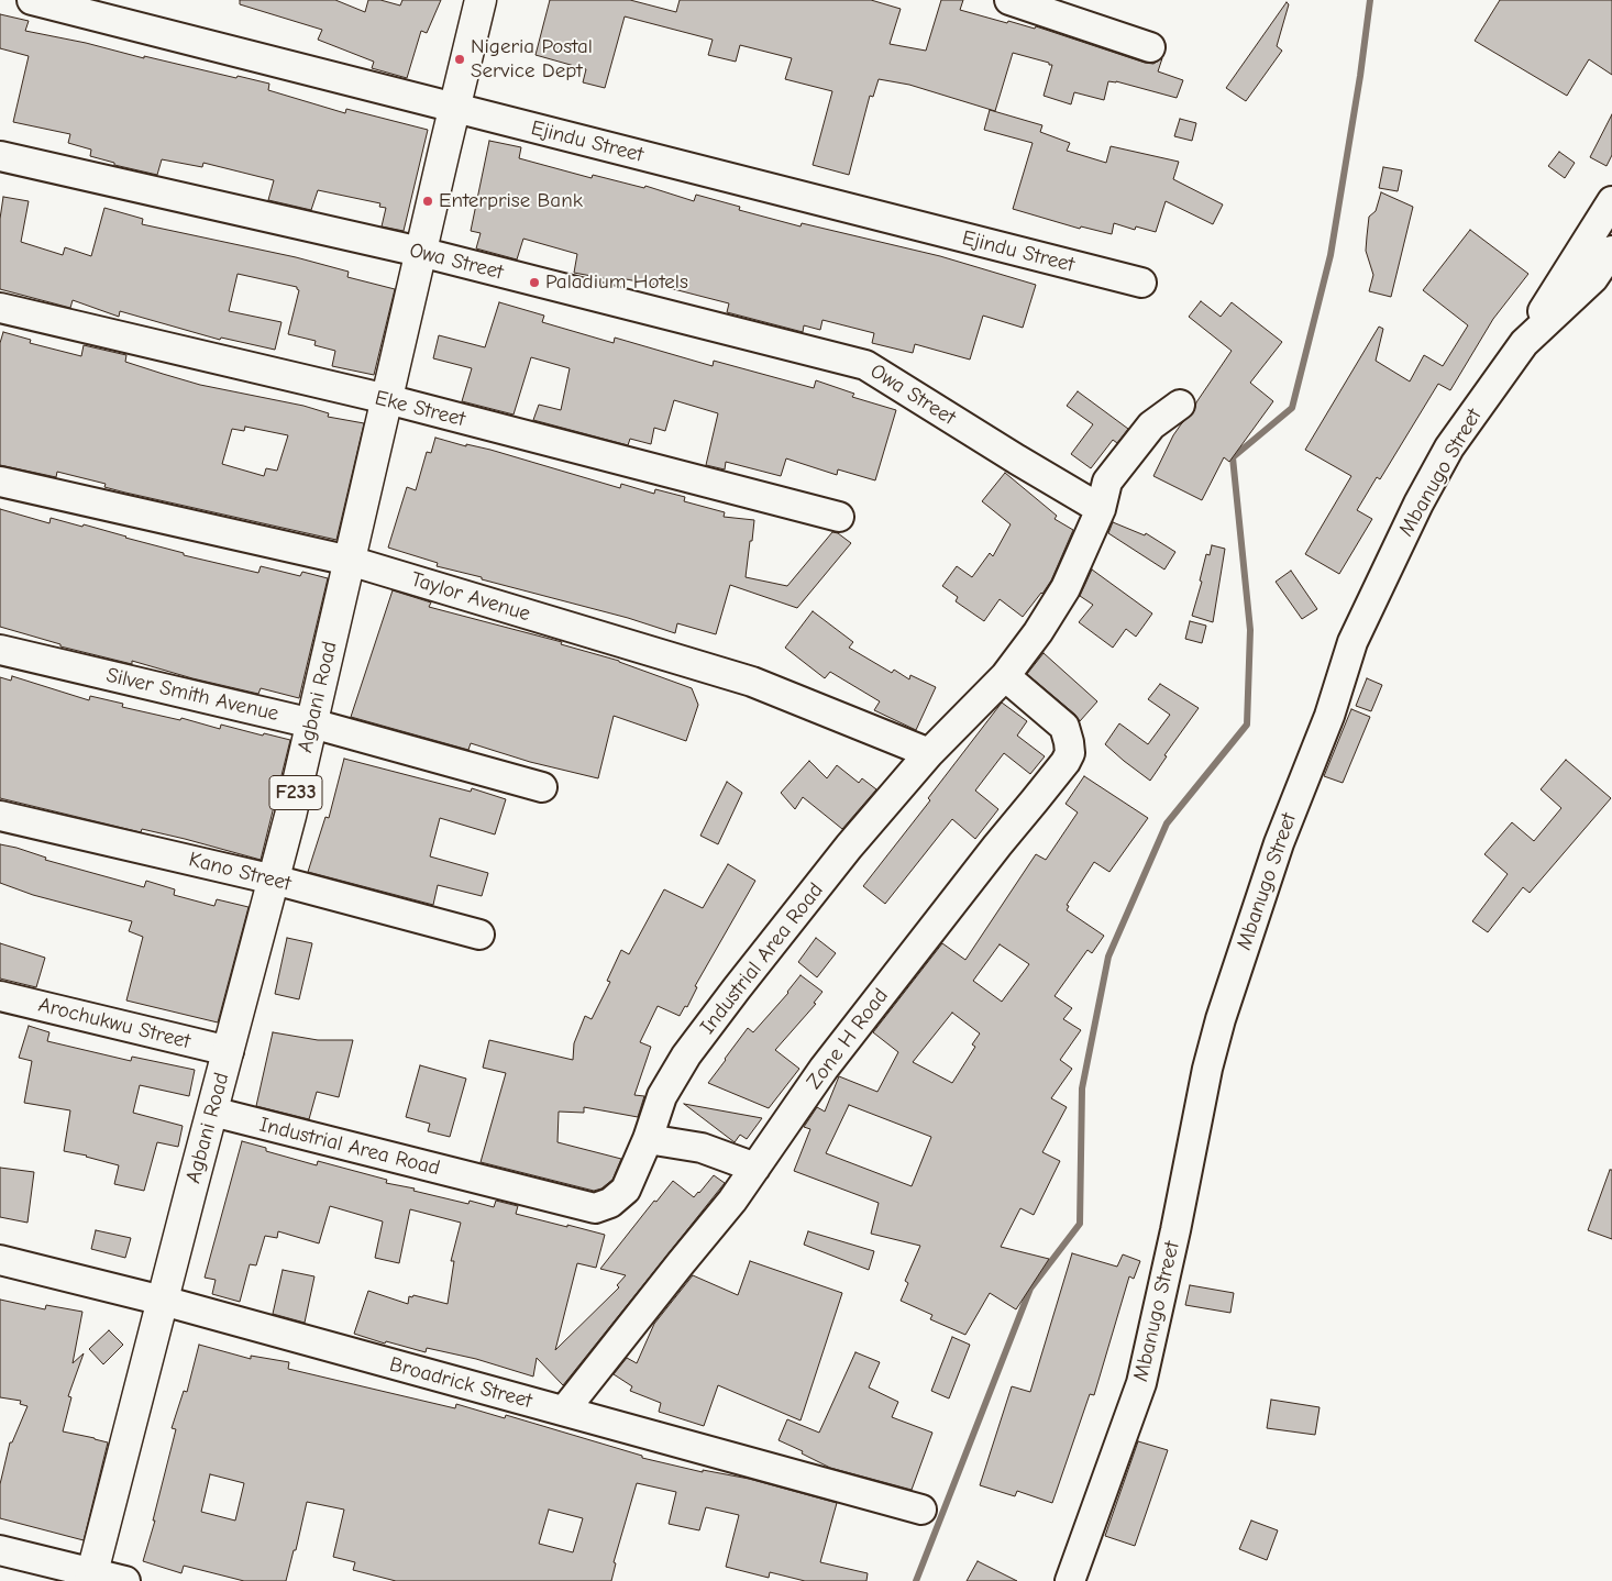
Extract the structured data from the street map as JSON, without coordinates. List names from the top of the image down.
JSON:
{
  "streets": {
    "main road": ["Agbani Road", "F233"],
    "street": [
      "Ejindu Street",
      "Owa Street",
      "Eke Street",
      "Mbanugo Street",
      "Taylor Avenue",
      "Silver Smith Avenue",
      "Kano Street",
      "Industrial Area Road",
      "Arochukwu Street",
      "Zone H Road",
      "Broadrick Street"
    ]
  },
  "crossings": [
    ["Ejindu Street", "Agbani Road"],
    ["Owa Street", "Agbani Road"],
    ["Owa Street", "Industrial Area Road"],
    ["Eke Street", "Agbani Road"],
    ["Taylor Avenue", "Agbani Road"],
    ["Taylor Avenue", "Industrial Area Road"],
    ["Silver Smith Avenue", "Agbani Road"],
    ["Agbani Road", "Kano Street"],
    ["Agbani Road", "Industrial Area Road"],
    ["Agbani Road", "Arochukwu Street"],
    ["Agbani Road", "Broadrick Street"],
    ["Industrial Area Road", "Zone H Road"],
    ["Zone H Road", "Broadrick Street"]
  ],
  "places": ["Nigeria Postal Service Dept", "Enterprise Bank", "Paladium Hotels"]
}
